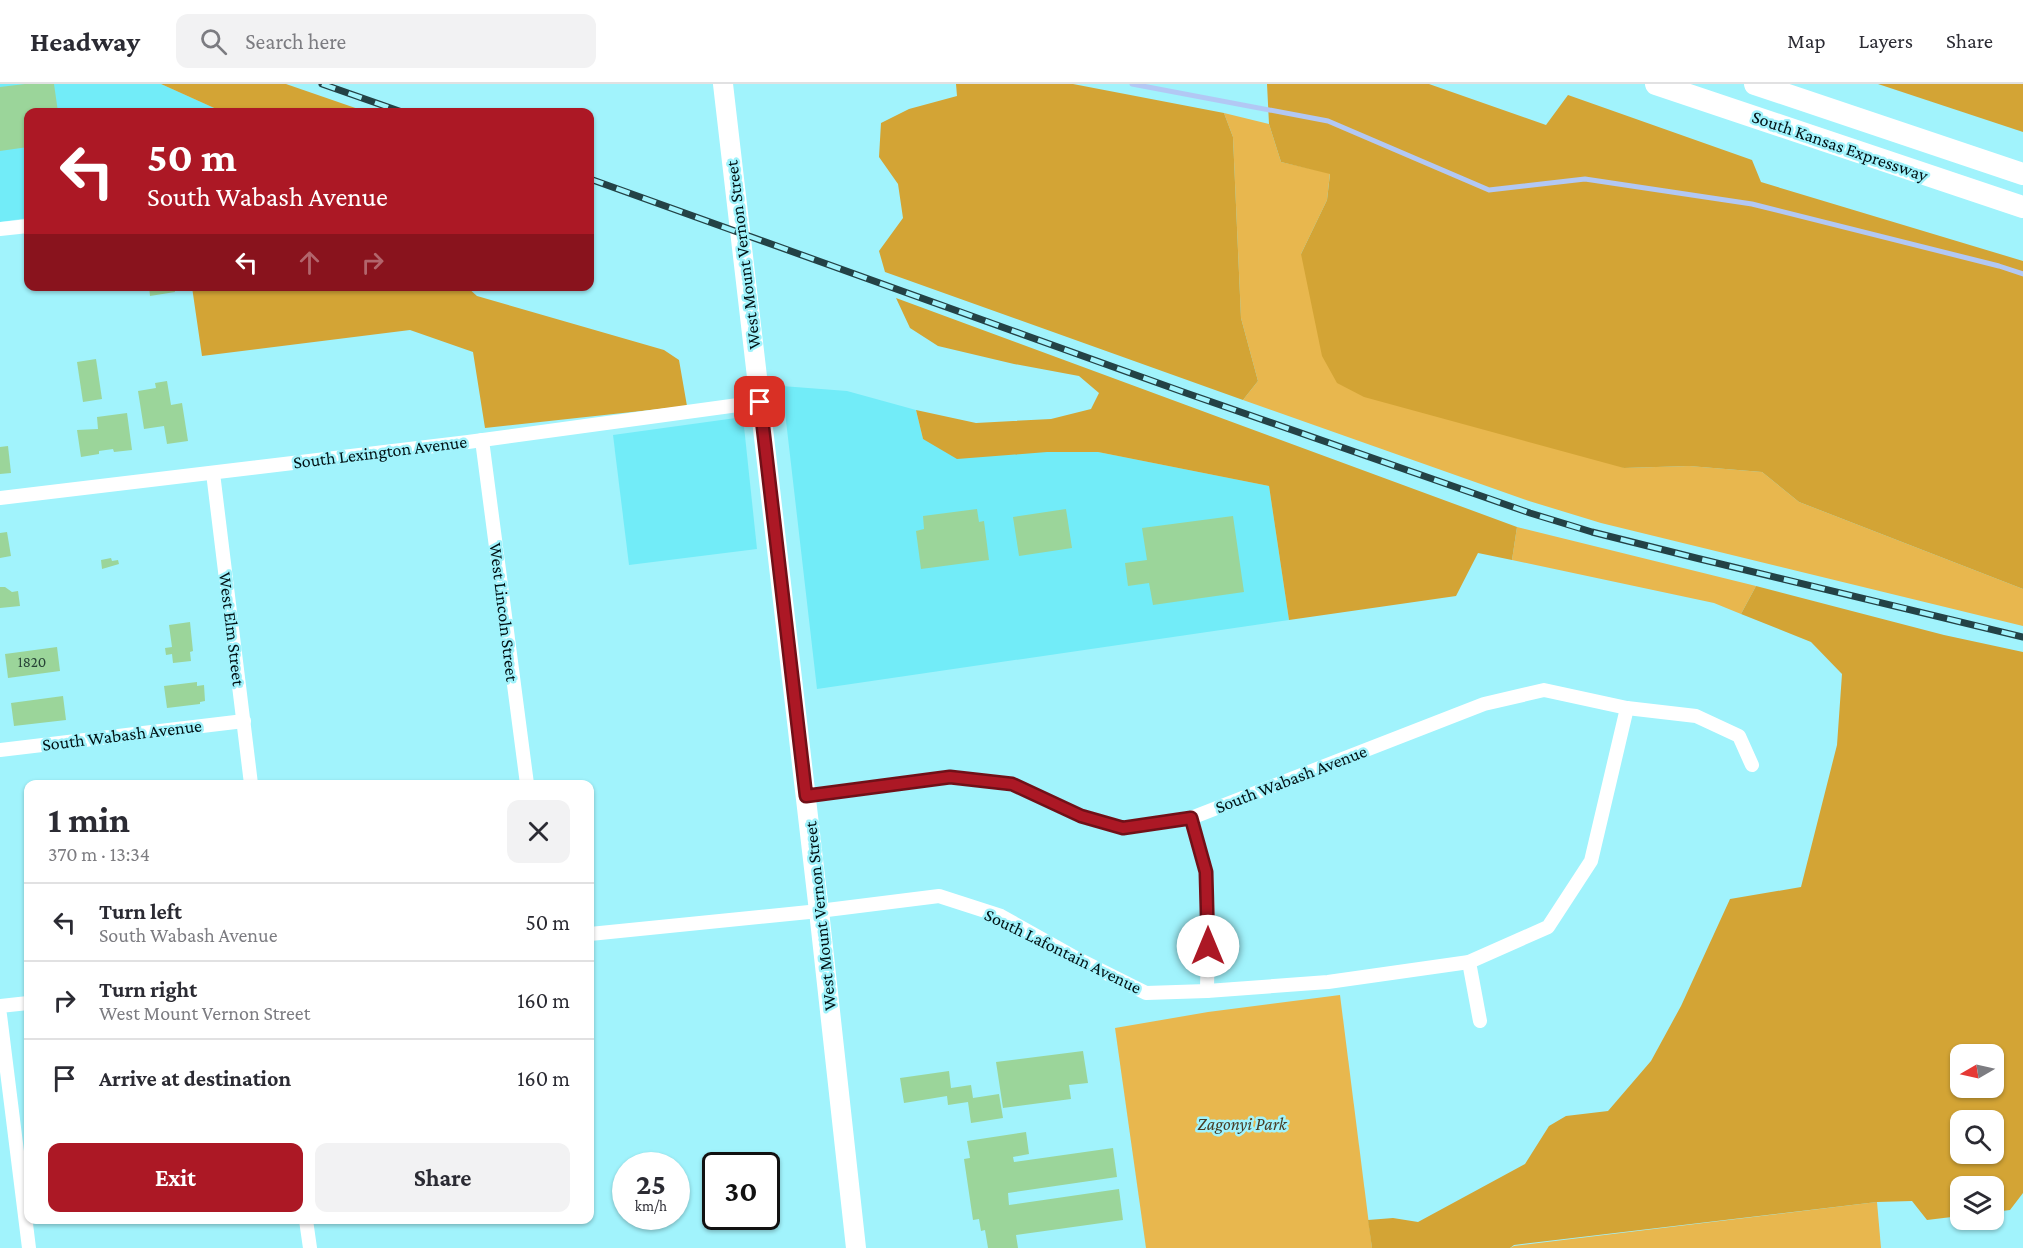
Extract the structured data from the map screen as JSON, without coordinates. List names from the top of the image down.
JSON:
{
  "streets": {
    "main road": ["South Kansas Expressway"],
    "street": [
      "West Mount Vernon Street",
      "South Lexington Avenue",
      "West Lincoln Street",
      "West Elm Street",
      "South Wabash Avenue",
      "South Lafontain Avenue"
    ]
  },
  "crossings": [
    ["West Mount Vernon Street", "South Lexington Avenue"],
    ["West Mount Vernon Street", "South Wabash Avenue"],
    ["West Mount Vernon Street", "South Lafontain Avenue"],
    ["South Lexington Avenue", "West Lincoln Street"],
    ["South Lexington Avenue", "West Elm Street"],
    ["West Elm Street", "South Wabash Avenue"],
    ["South Wabash Avenue", "South Lafontain Avenue"]
  ],
  "parks": ["Zagonyi Park"],
  "house_numbers": ["1820"],
  "north": "left",
  "page": {
    "header": "Headway",
    "search": "Search here",
    "nav": ["Map", "Layers", "Share"],
    "turn": ["50 m", "South Wabash Avenue"],
    "heading": ["1 min", "370 m · 13:34"],
    "list": [
      {
        "name": "Turn left",
        "note": "South Wabash Avenue",
        "value": "50 m"
      },
      {
        "name": "Turn right",
        "note": "West Mount Vernon Street",
        "value": "160 m"
      },
      {
        "name": "Arrive at destination",
        "value": "160 m"
      }
    ],
    "buttons": ["Exit", "Share"],
    "speed": "25 km/h",
    "limit": "30"
  }
}
